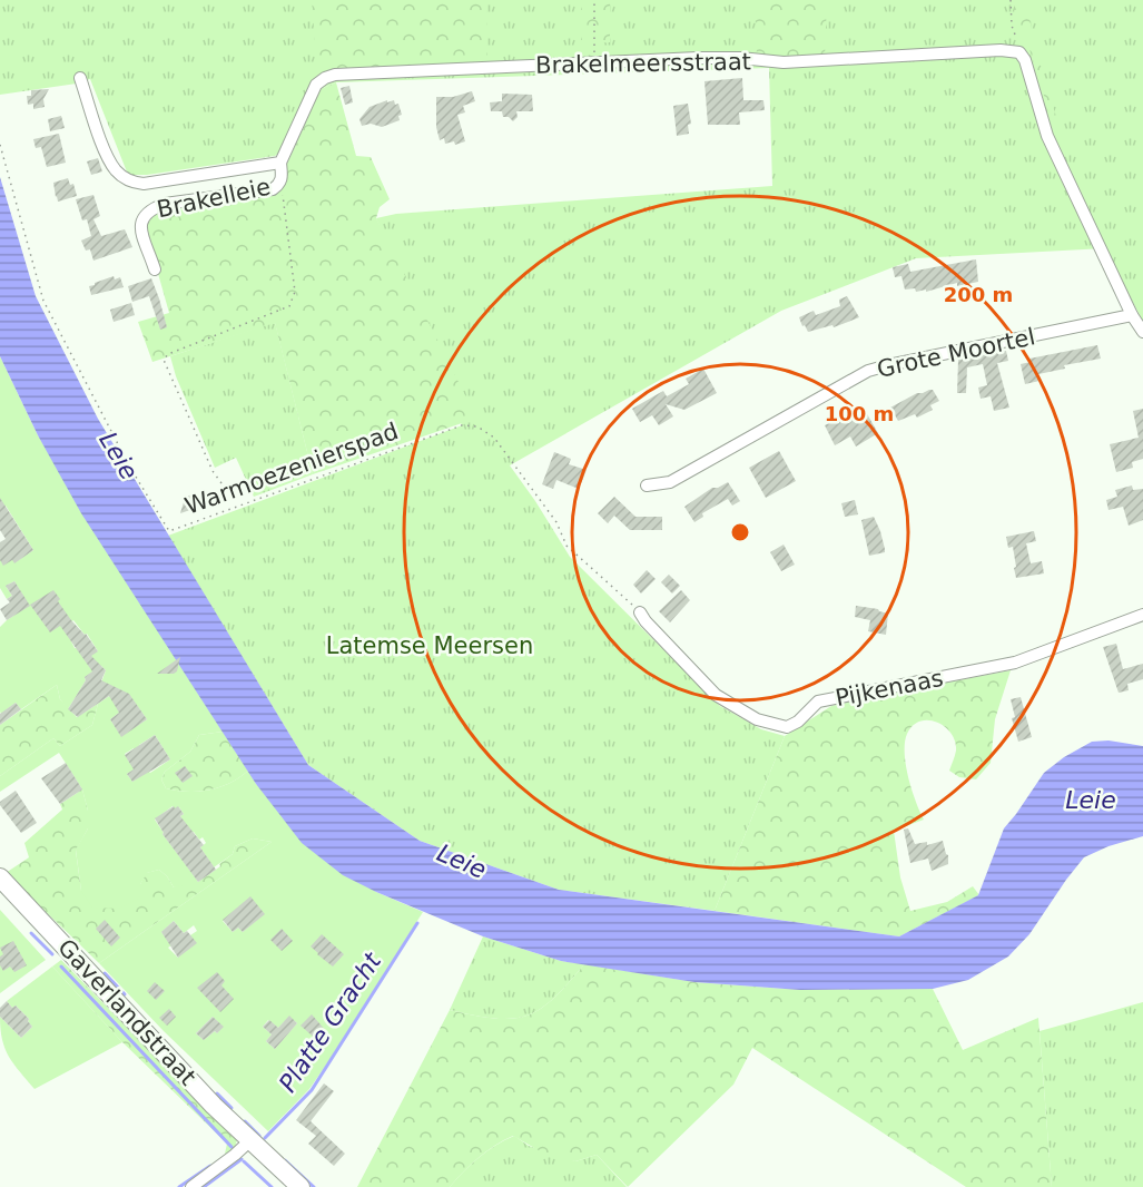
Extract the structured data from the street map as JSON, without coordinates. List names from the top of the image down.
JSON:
{
  "streets": {
    "main road": ["Gaverlandstraat"],
    "street": [
      "Brakelmeersstraat",
      "Brakelleie",
      "Grote Moortel",
      "Pijkenaas"
    ],
    "path": ["Warmoezenierspad"]
  },
  "crossings": [
    ["Brakelmeersstraat", "Brakelleie"],
    ["Warmoezenierspad", "Pijkenaas"]
  ],
  "water": ["Leie", "Platte Gracht"],
  "parks": ["Latemse Meersen"],
  "rings": ["200 m", "100 m"]
}
